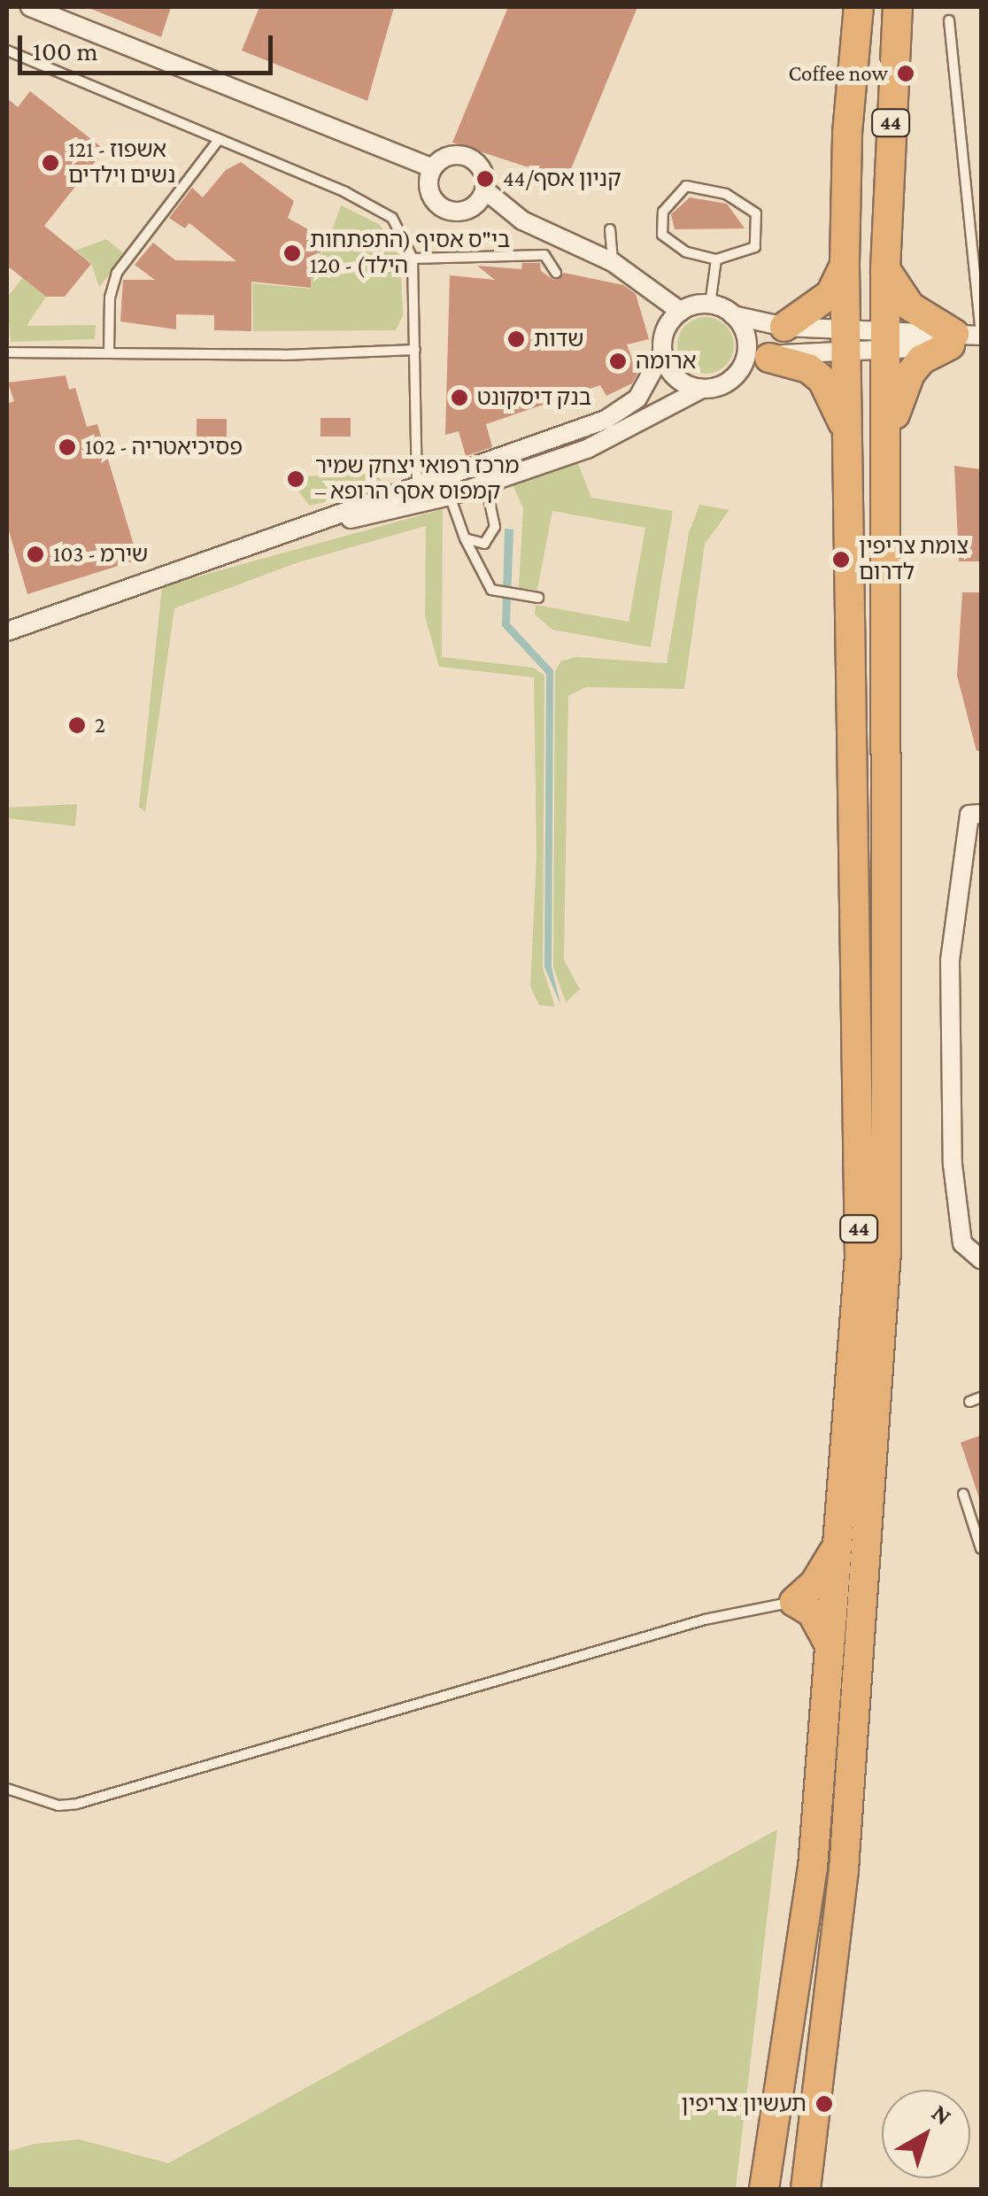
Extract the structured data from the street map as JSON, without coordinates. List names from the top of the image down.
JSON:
{
  "streets": {
    "highway": ["44"]
  },
  "places": [
    "Coffee now",
    "121 - אשפוז נשים וילדים",
    "קניון אסף/44",
    "בי\"ס אסיף (התפתחות הילד) - 120",
    "שדות",
    "ארומה",
    "בנק דיסקונט",
    "102 - פסיכיאטריה",
    "מרכז רפואי יצחק שמיר – קמפוס אסף הרופא",
    "103 - שירמ",
    "צומת צריפין לדרום",
    "2",
    "תעשיון צריפין"
  ],
  "scale_bar": "100 m",
  "north": "top right"
}
